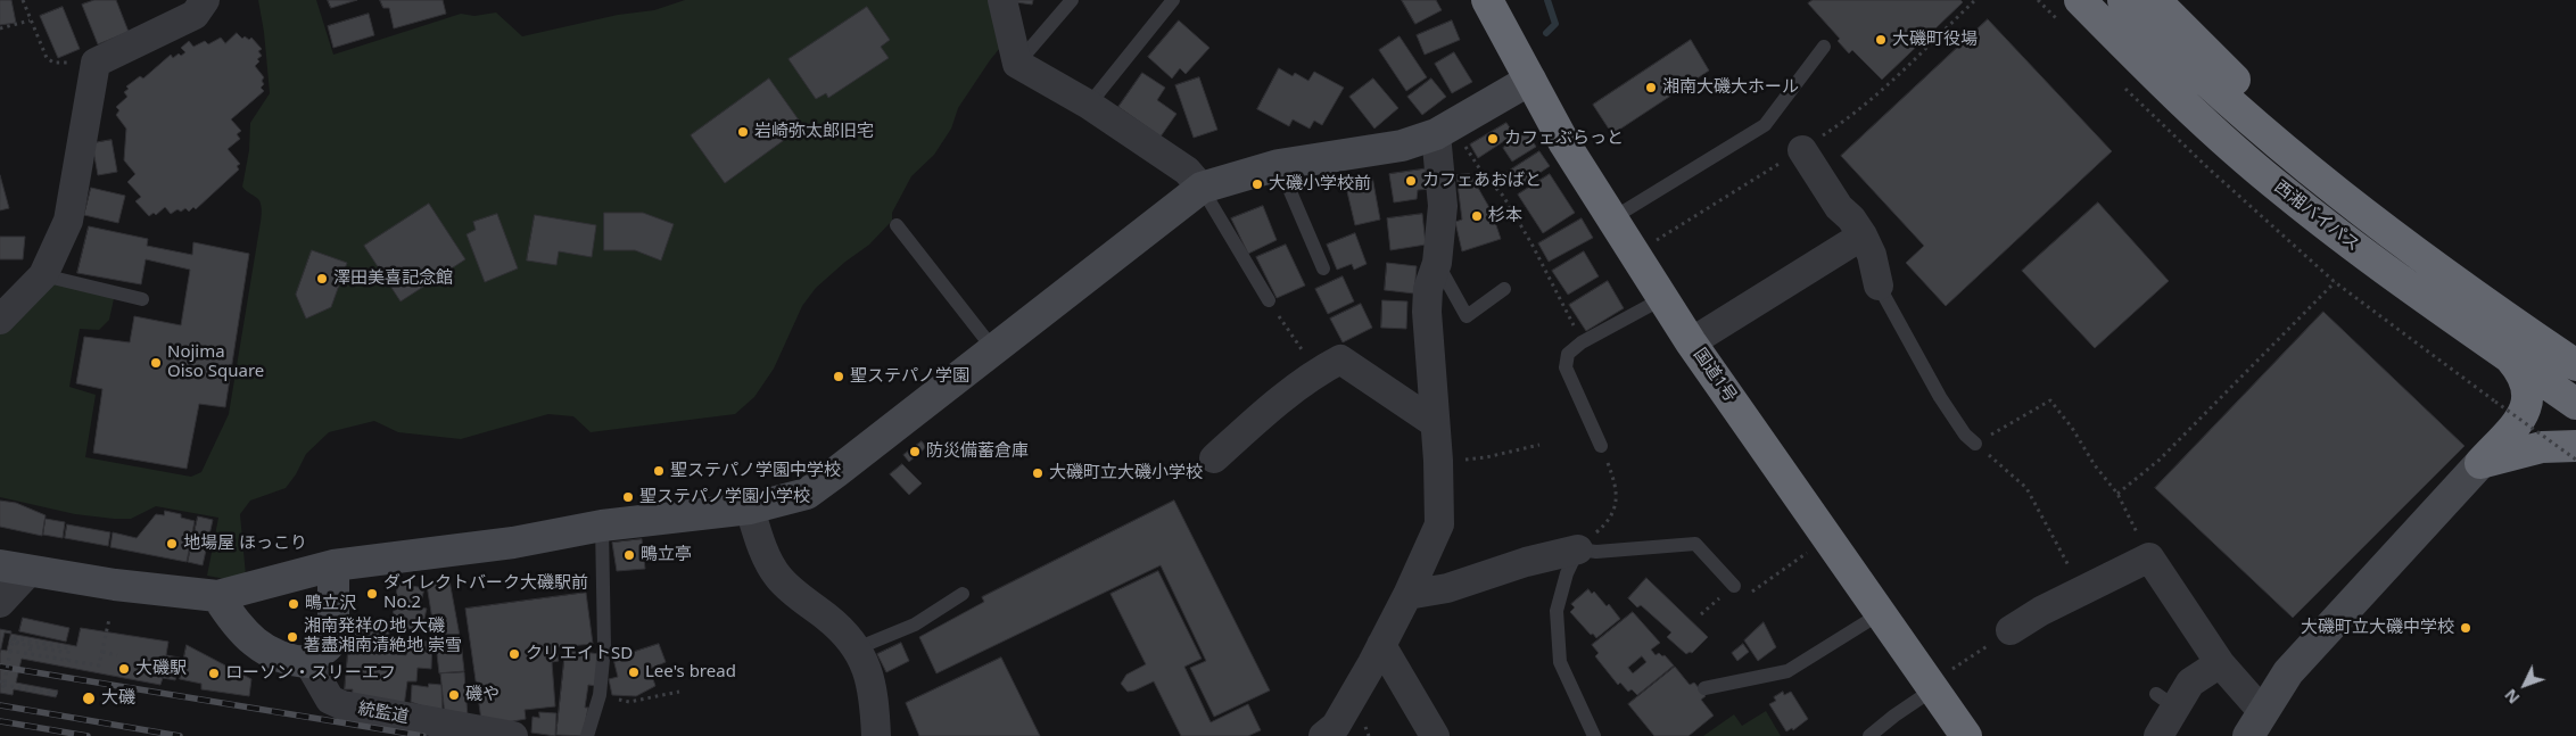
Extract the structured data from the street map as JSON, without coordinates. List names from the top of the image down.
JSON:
{
  "streets": {
    "highway": ["西湘バイパス", "国道1号"],
    "street": ["統監道"]
  },
  "places": [
    "大磯町役場",
    "湘南大磯大ホール",
    "岩崎弥太郎旧宅",
    "カフェぶらっと",
    "カフェあおばと",
    "大磯小学校前",
    "杉本",
    "澤田美喜記念館",
    "Nojima Oiso Square",
    "聖ステパノ学園",
    "防災備蓄倉庫",
    "聖ステパノ学園中学校",
    "大磯町立大磯小学校",
    "聖ステパノ学園小学校",
    "地場屋 ほっこり",
    "鴫立亭",
    "ダイレクトバーク大磯駅前 No.2",
    "鴫立沢",
    "大磯町立大磯中学校",
    "湘南発祥の地 大磯 著盡湘南清絶地 崇雪",
    "クリエイトSD",
    "大磯駅",
    "Lee's bread",
    "ローソン・スリーエフ",
    "磯や",
    "大磯"
  ],
  "north": "bottom left"
}
